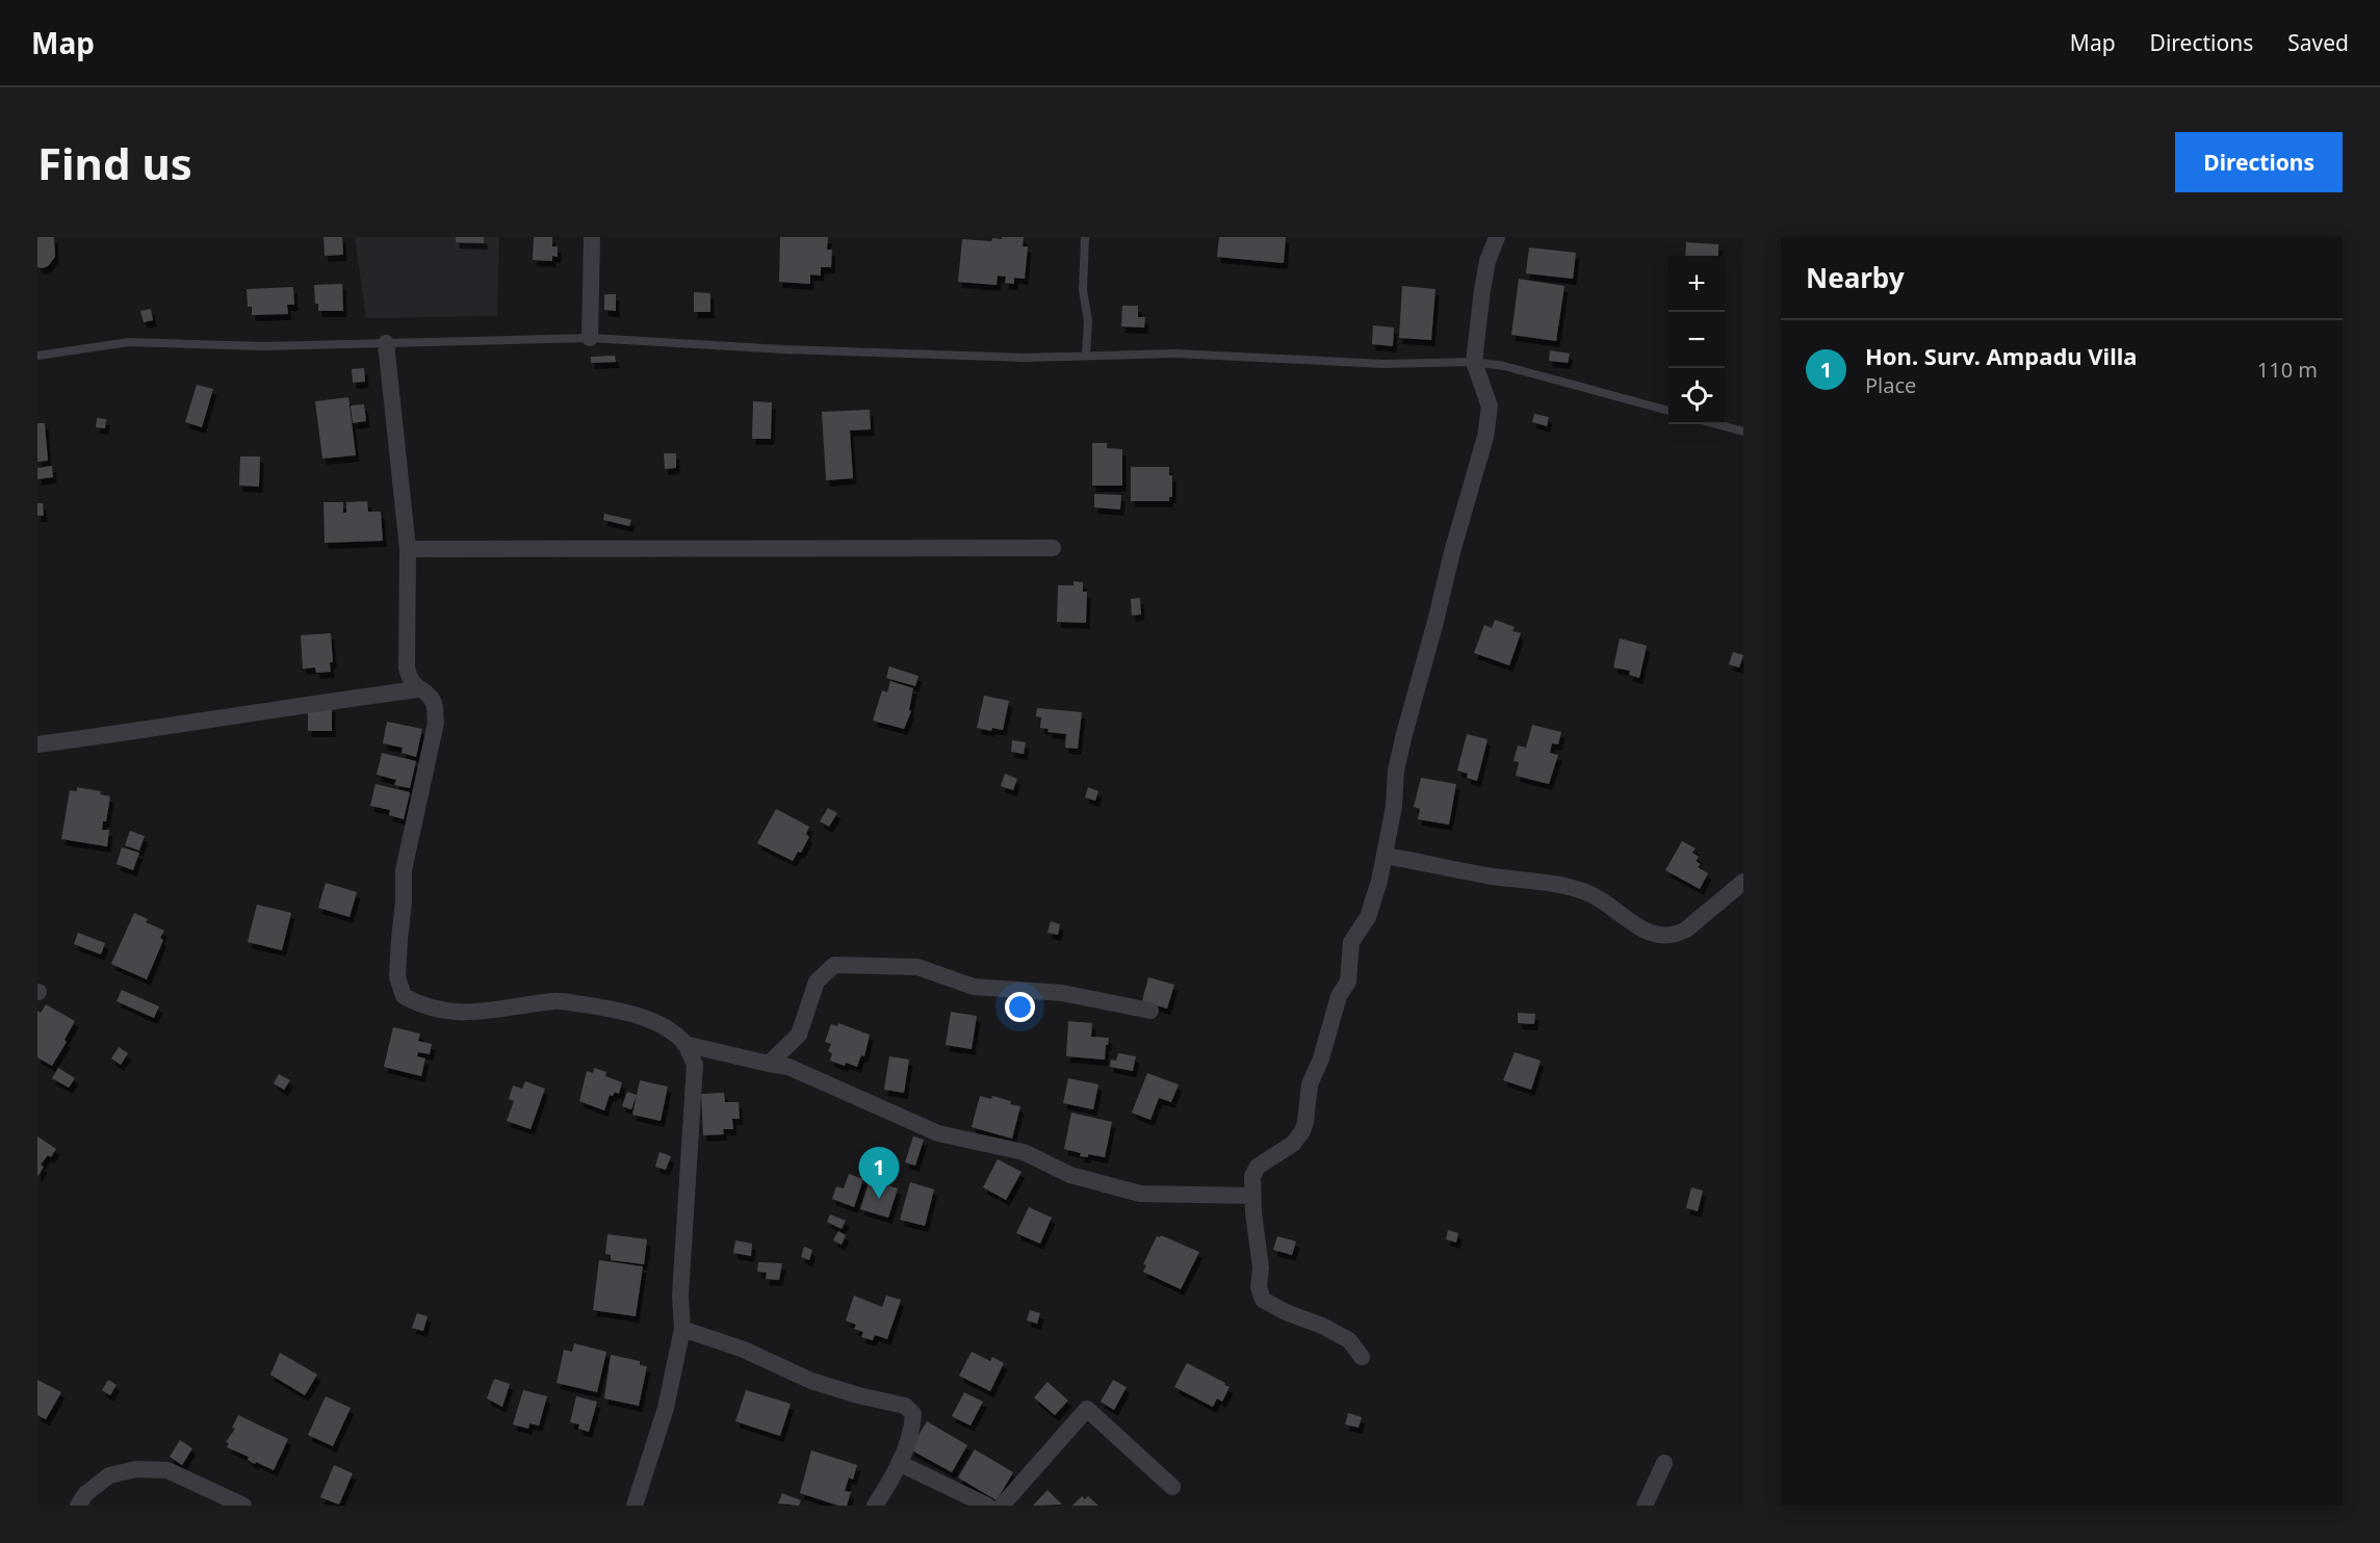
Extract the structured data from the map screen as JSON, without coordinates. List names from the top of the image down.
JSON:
{
  "page": {
    "header": "Map",
    "nav": ["Map", "Directions", "Saved"],
    "buttons": "Directions",
    "title": "Find us",
    "heading": "Nearby",
    "map_buttons": ["+", "−"],
    "list": [
      {
        "mark": "1",
        "name": "Hon. Surv. Ampadu Villa",
        "note": "Place",
        "value": "110 m"
      }
    ],
    "pins": "1"
  }
}
